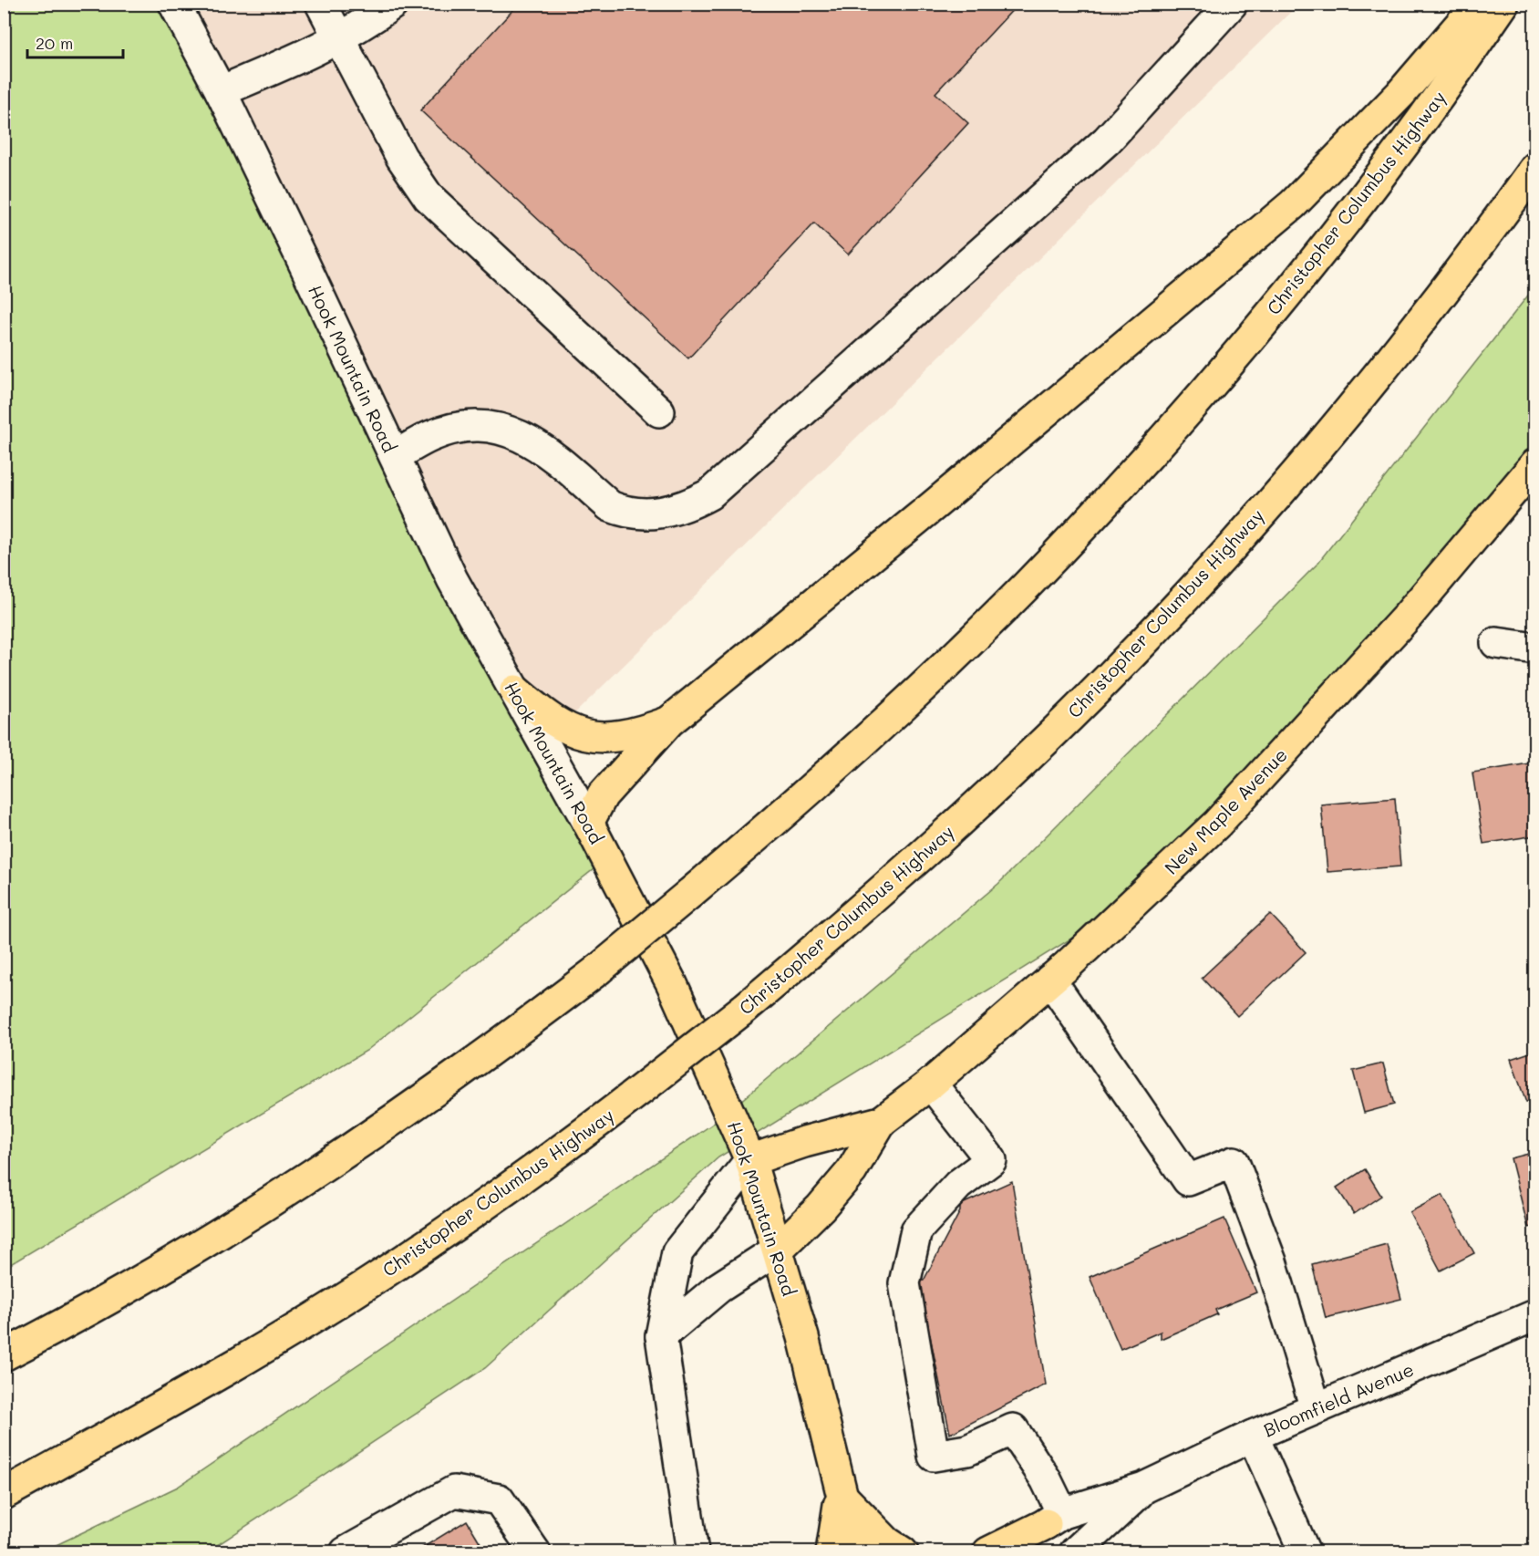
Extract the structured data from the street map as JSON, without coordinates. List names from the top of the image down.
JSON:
{
  "streets": {
    "main road": ["Christopher Columbus Highway", "Hook Mountain Road", "New Maple Avenue"],
    "street": ["Bloomfield Avenue"]
  },
  "crossings": [
    ["Hook Mountain Road", "New Maple Avenue"]
  ],
  "scale_bar": "20 m"
}
